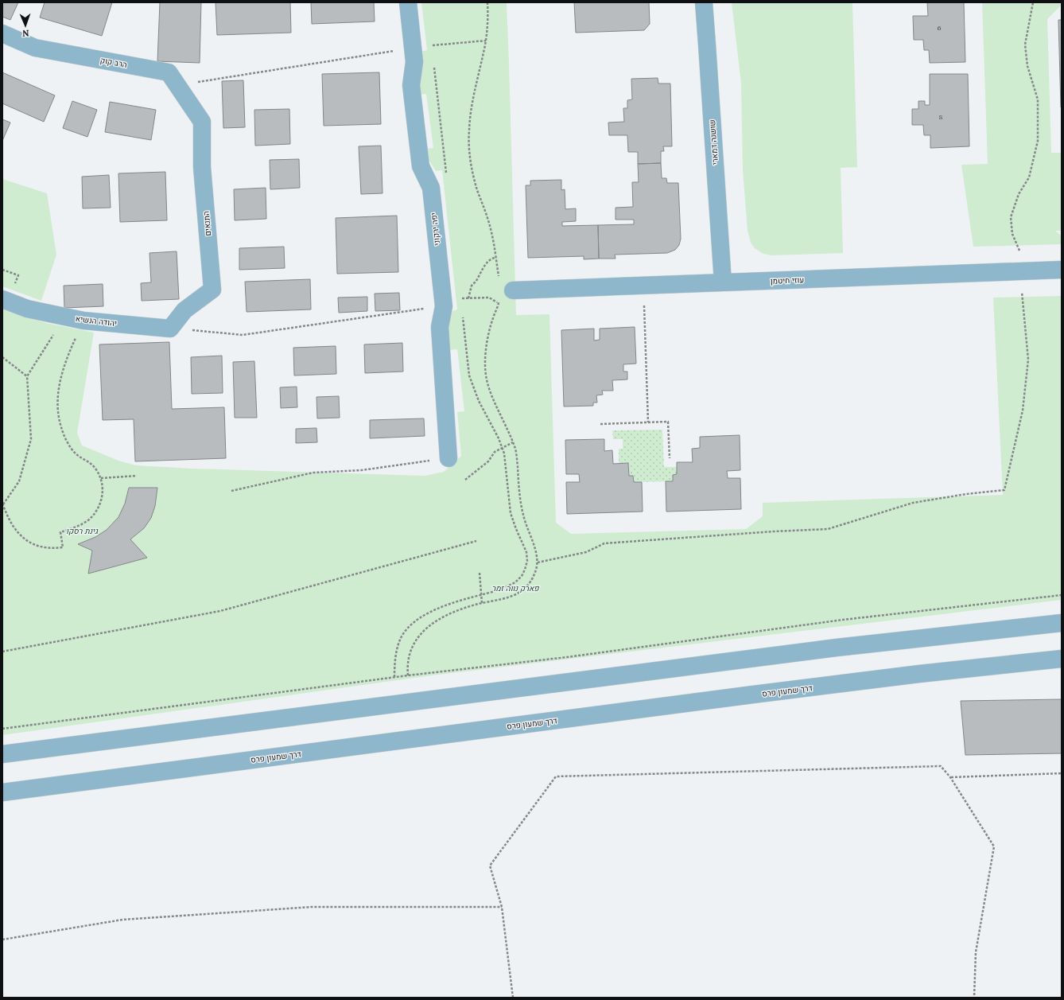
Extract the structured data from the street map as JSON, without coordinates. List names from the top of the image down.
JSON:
{
  "streets": {
    "street": [
      "הרב קוק",
      "שושנה דמארי",
      "התנאים",
      "יפה ירקוני",
      "עוזי חיטמן",
      "יהודה הנשיא",
      "דרך שמעון פרס"
    ]
  },
  "crossings": [
    ["הרב קוק", "התנאים"],
    ["שושנה דמארי", "עוזי חיטמן"],
    ["התנאים", "יהודה הנשיא"]
  ],
  "parks": ["גינת רסקו", "פארק נווה זמר"],
  "house_numbers": ["6", "8"],
  "north": "bottom"
}
